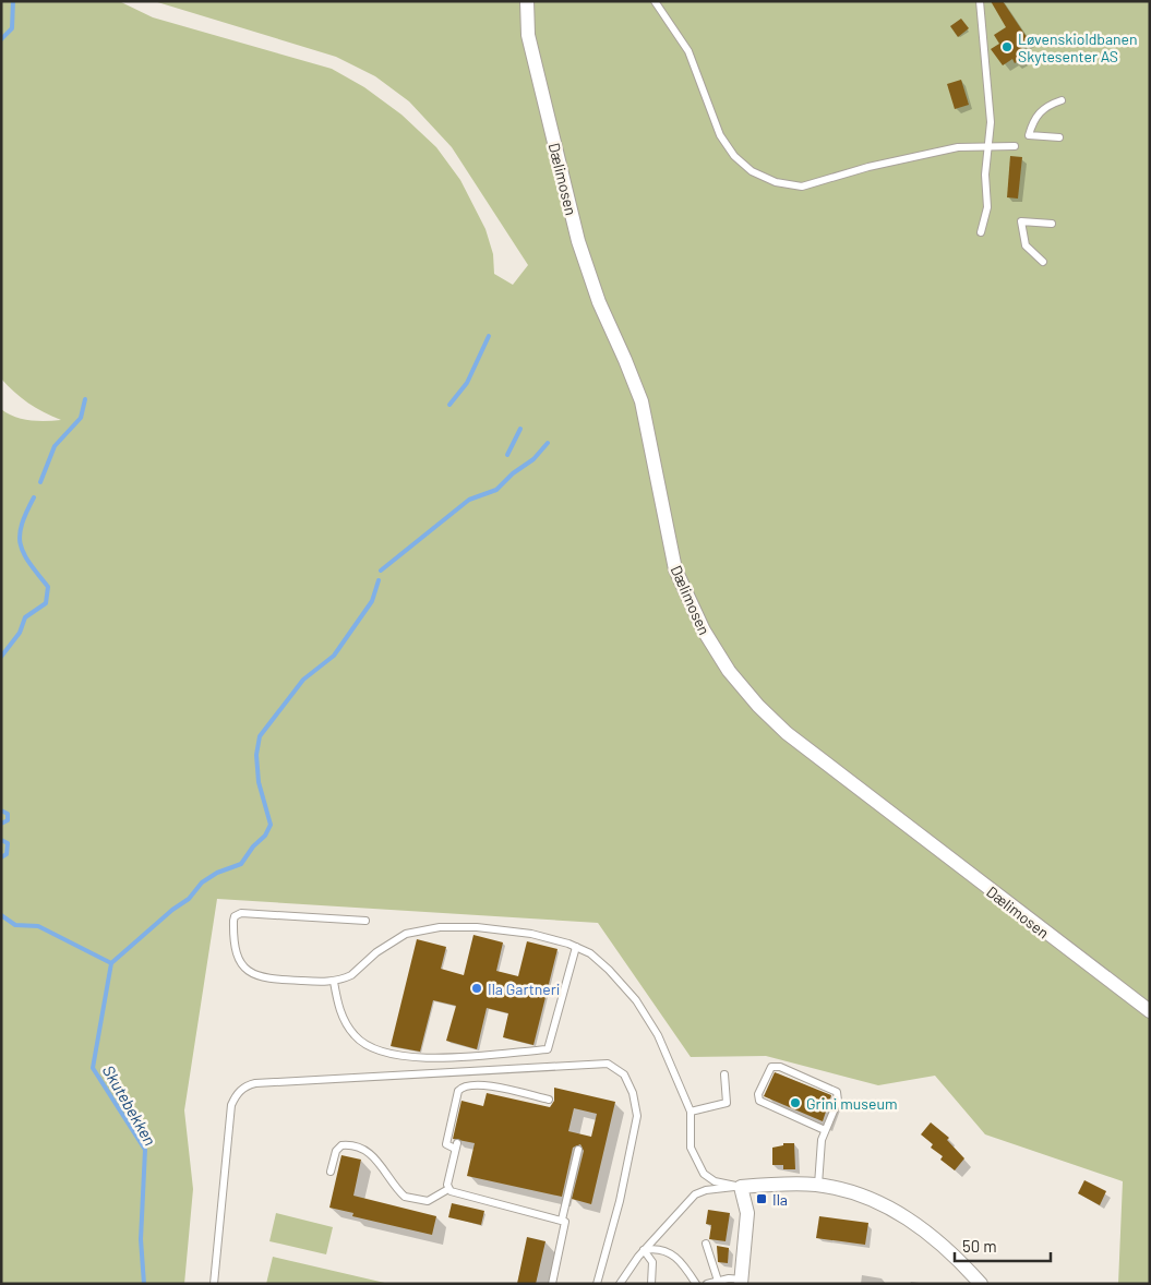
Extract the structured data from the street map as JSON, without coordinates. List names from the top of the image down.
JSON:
{
  "streets": {
    "street": ["Dælimosen"]
  },
  "water": ["Skutebekken"],
  "places": {
    "other": ["Løvenskioldbanen Skytesenter AS", "Ila Gartneri", "Grini museum"],
    "transit": ["Ila"]
  },
  "scale_bar": "50 m"
}
